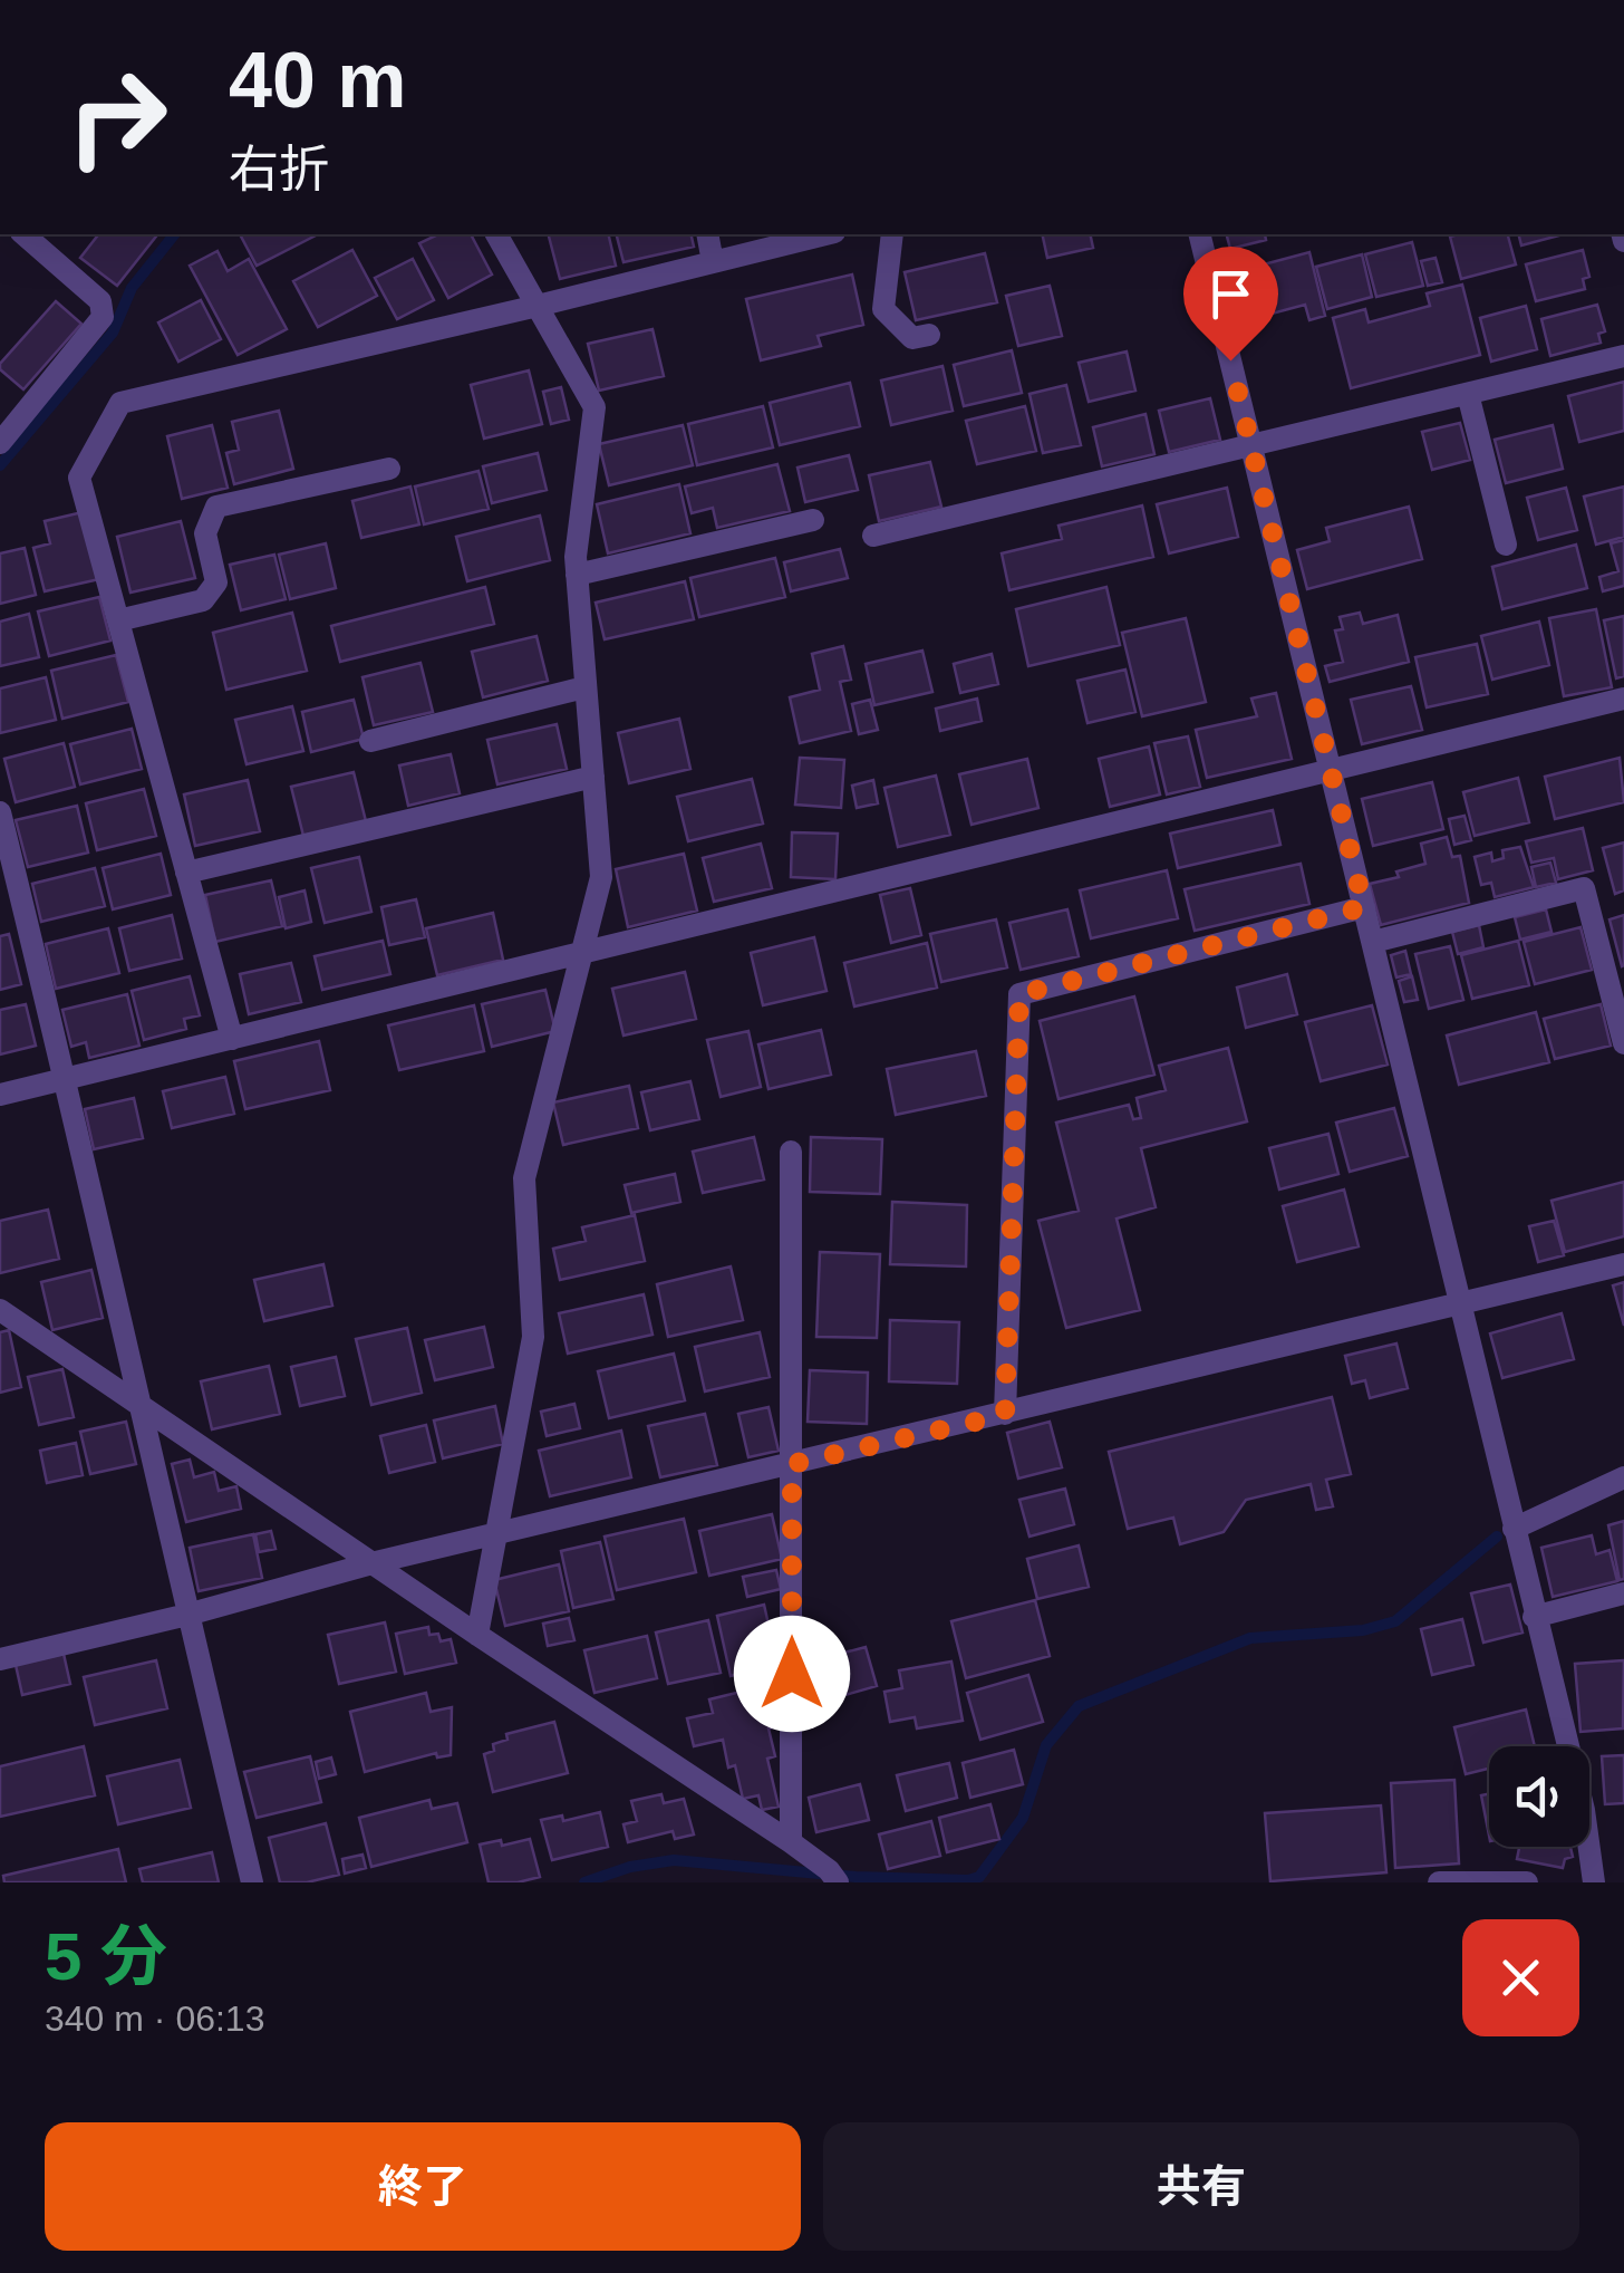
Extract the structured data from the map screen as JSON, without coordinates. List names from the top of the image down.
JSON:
{
  "page": {
    "turn": ["40 m", "右折"],
    "heading": ["5 分", "340 m · 06:13"],
    "buttons": ["終了", "共有"]
  }
}
